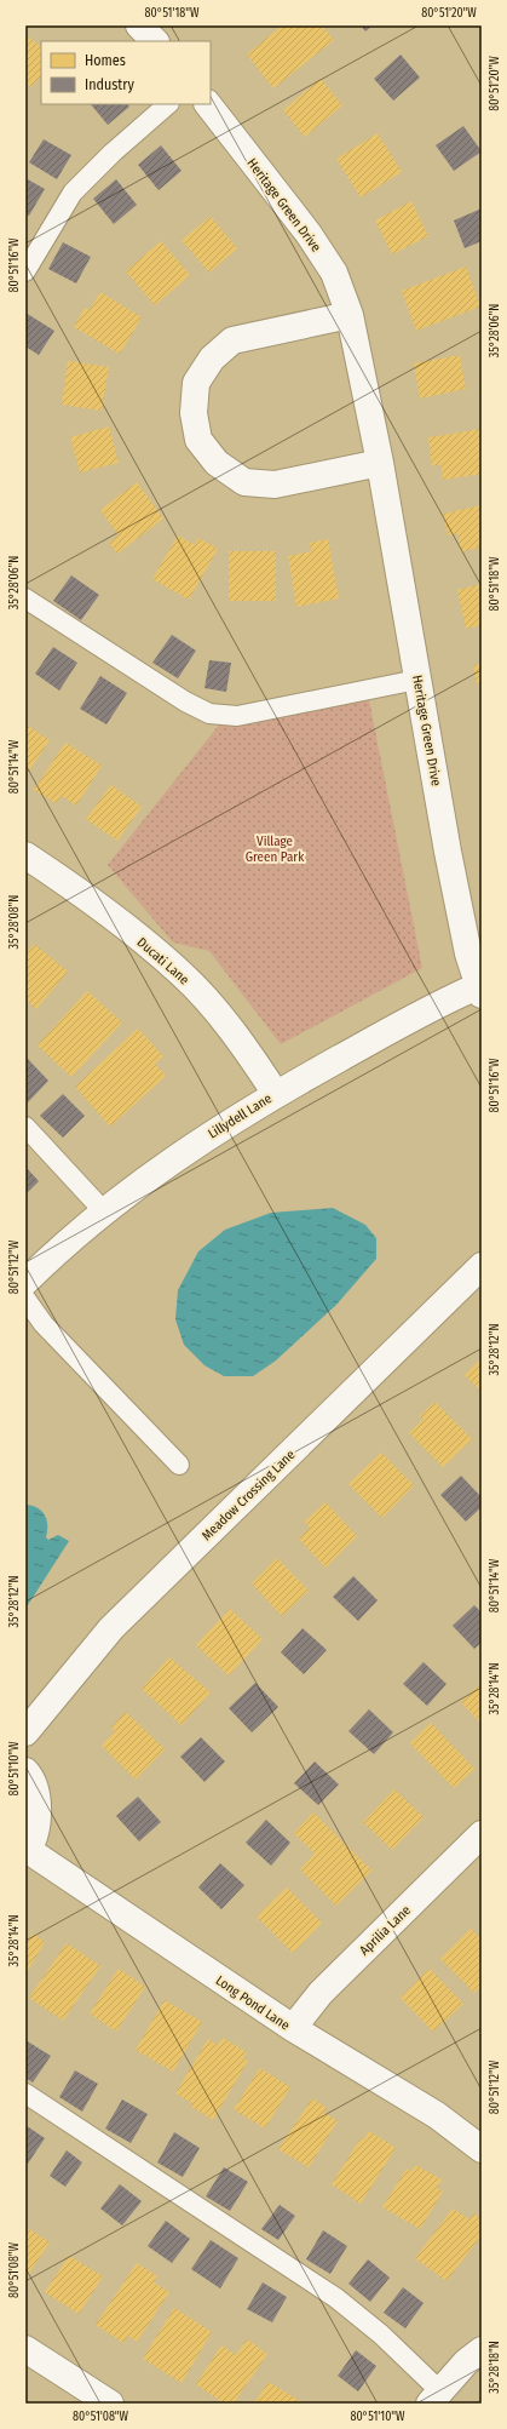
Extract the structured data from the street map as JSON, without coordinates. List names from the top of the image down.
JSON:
{
  "streets": {
    "street": [
      "Heritage Green Drive",
      "Ducati Lane",
      "Lillydell Lane",
      "Meadow Crossing Lane",
      "Aprilia Lane",
      "Long Pond Lane"
    ]
  },
  "crossings": [
    ["Heritage Green Drive", "Lillydell Lane"],
    ["Ducati Lane", "Lillydell Lane"],
    ["Aprilia Lane", "Long Pond Lane"]
  ],
  "parks": ["Village Green Park"],
  "legend": ["Homes", "Industry"],
  "coordinates": [
    "80°51'18\"W",
    "80°51'20\"W",
    "80°51'16\"W",
    "35°28'06\"N",
    "80°51'14\"W",
    "35°28'08\"N",
    "80°51'12\"W",
    "35°28'12\"N",
    "35°28'14\"N",
    "80°51'10\"W",
    "80°51'08\"W",
    "35°28'18\"N"
  ]
}
